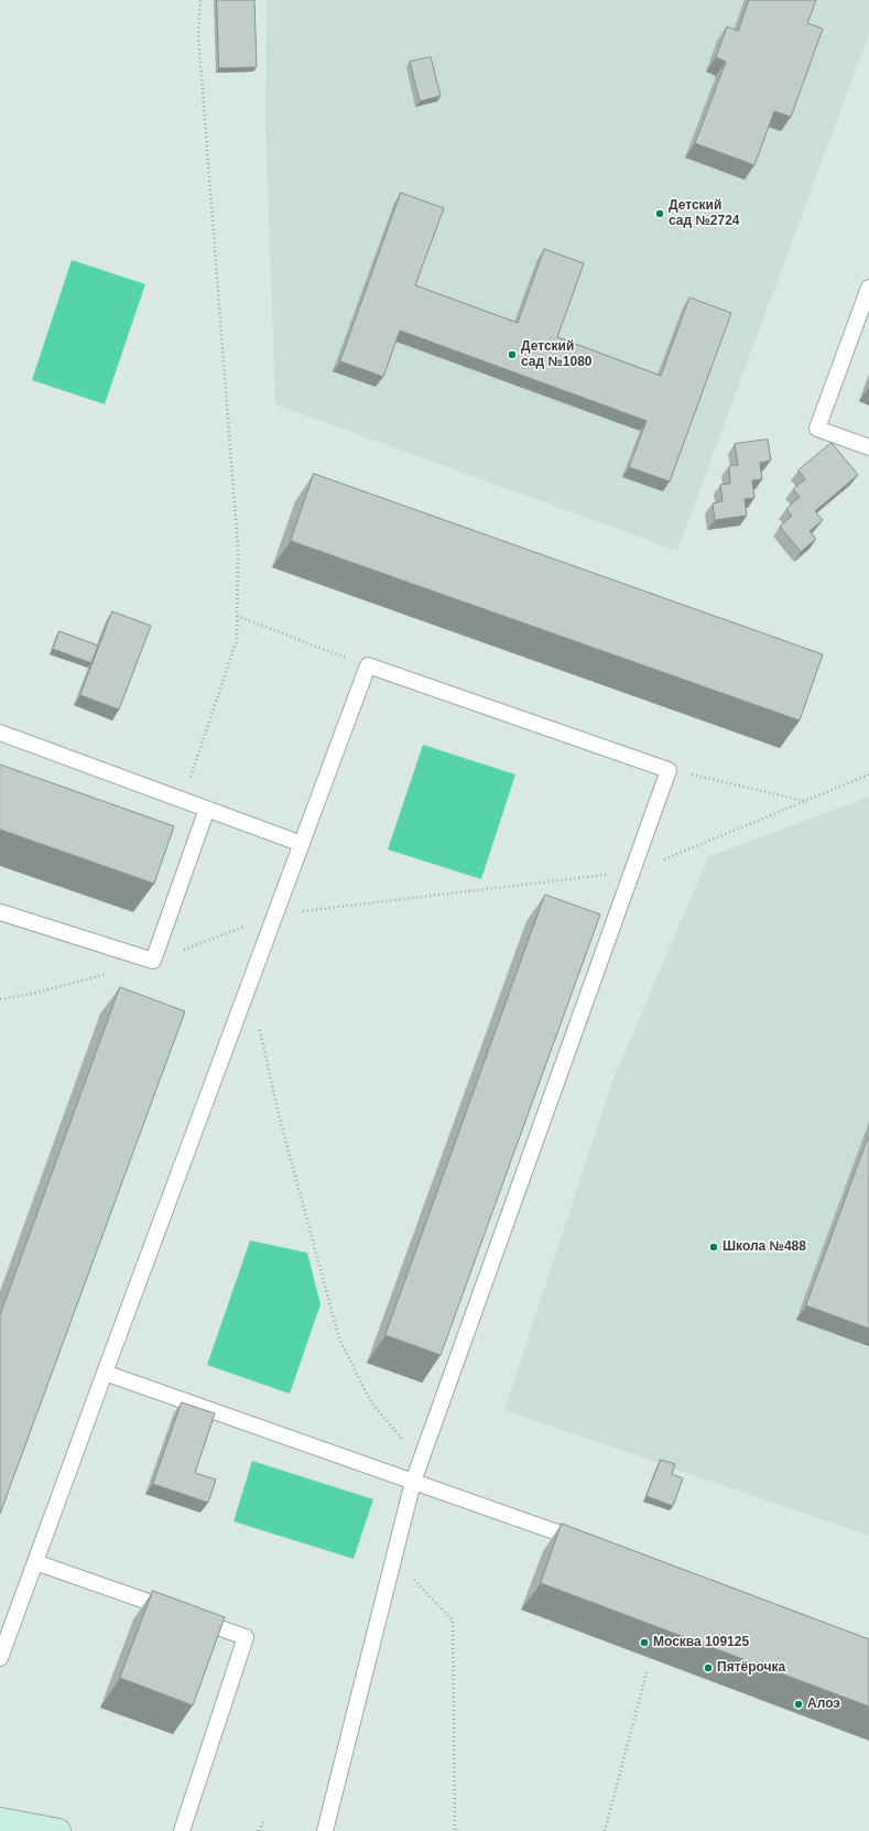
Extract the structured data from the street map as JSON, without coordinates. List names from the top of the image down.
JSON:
{
  "places": [
    "Детский сад №2724",
    "Детский сад №1080",
    "Школа №488",
    "Москва 109125",
    "Пятёрочка",
    "Алоэ"
  ]
}
